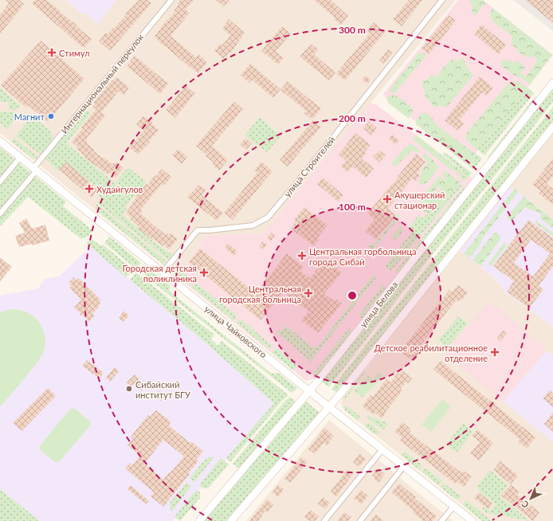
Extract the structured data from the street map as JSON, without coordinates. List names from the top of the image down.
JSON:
{
  "streets": {
    "main road": ["улица Белова", "улица Чайковского"],
    "street": ["Интернациональный переулок", "улица Строителей"]
  },
  "crossings": [
    ["Интернациональный переулок", "улица Чайковского"],
    ["улица Строителей", "улица Чайковского"],
    ["улица Белова", "улица Чайковского"]
  ],
  "places": {
    "health": [
      "Стимул",
      "Худайгулов",
      "Акушерский стационар",
      "Центральная горбольница города Сибай",
      "Городская детская поликлиника",
      "Центральная городская больница",
      "Детское реабилитационное отделение"
    ],
    "other": ["Магнит", "Сибайский институт БГУ"]
  },
  "north": "bottom left",
  "rings": ["300 m", "200 m", "100 m"]
}
